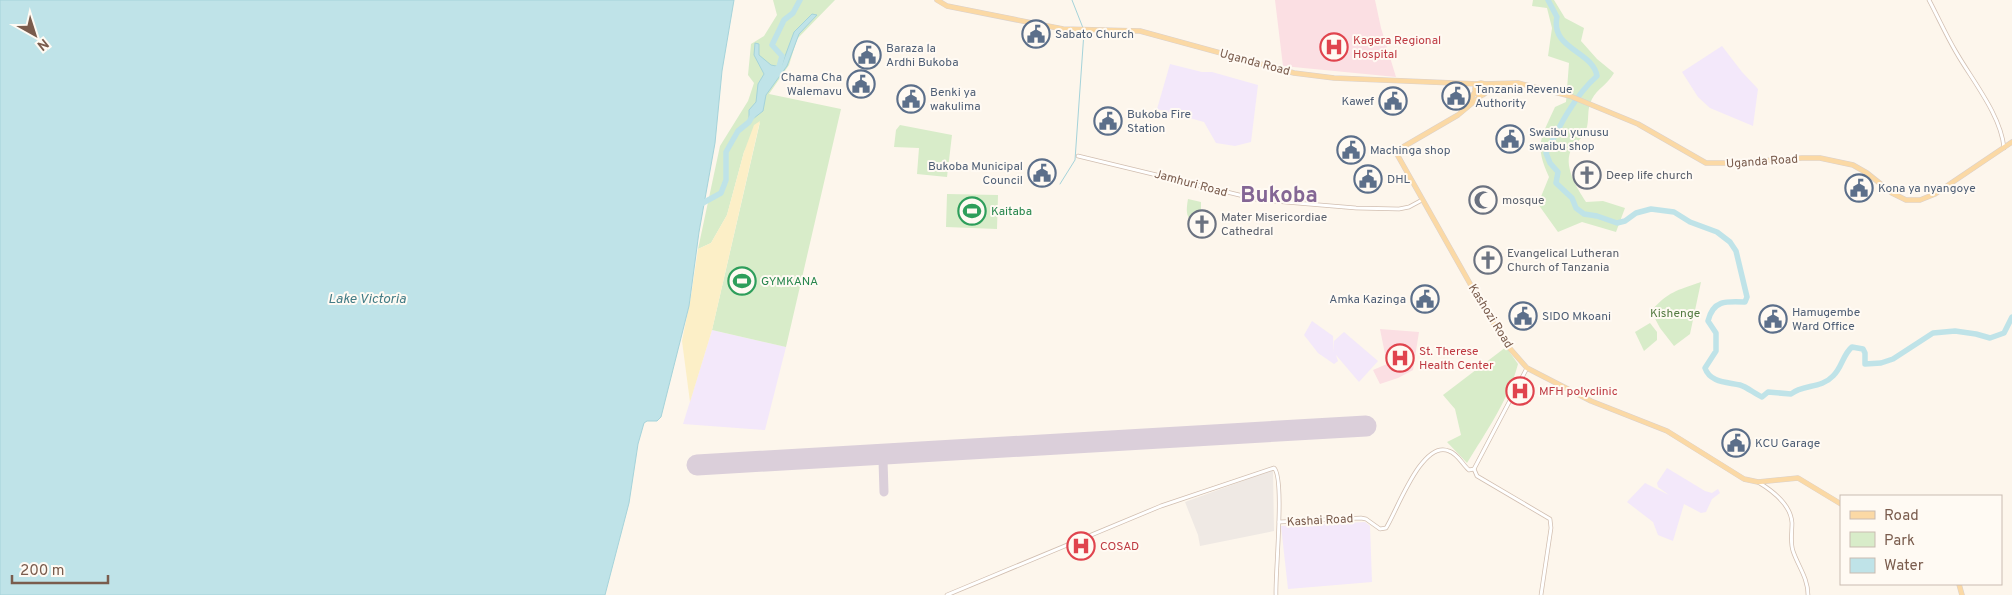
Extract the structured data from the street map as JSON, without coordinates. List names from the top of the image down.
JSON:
{
  "streets": {
    "main road": ["Uganda Road", "Kashozi Road"],
    "street": ["Jamhuri Road", "Kashai Road"]
  },
  "crossings": [
    ["Uganda Road", "Kashozi Road"],
    ["Jamhuri Road", "Kashozi Road"]
  ],
  "districts": ["Bukoba"],
  "water": ["Lake Victoria"],
  "parks": ["Kishenge"],
  "places": {
    "public building": [
      "Sabato Church",
      "Baraza la Ardhi Bukoba",
      "Chama Cha Walemavu",
      "Tanzania Revenue Authority",
      "Benki ya wakulima",
      "Kawef",
      "Bukoba Fire Station",
      "Swaibu yunusu swaibu shop",
      "Machinga shop",
      "Bukoba Municipal Council",
      "DHL",
      "Kona ya nyangoye",
      "Amka Kazinga",
      "SIDO Mkoani",
      "Hamugembe Ward Office",
      "KCU Garage"
    ],
    "hospital": [
      "Kagera Regional Hospital",
      "St. Therese Health Center",
      "MFH polyclinic",
      "COSAD"
    ],
    "church": ["Deep life church", "Mater Misericordiae Cathedral", "Evangelical Lutheran Church of Tanzania"],
    "mosque": ["mosque"],
    "sports": ["Kaitaba", "GYMKANA"]
  },
  "legend": ["Road", "Park", "Water"],
  "scale_bar": "200 m",
  "north": "bottom right"
}
